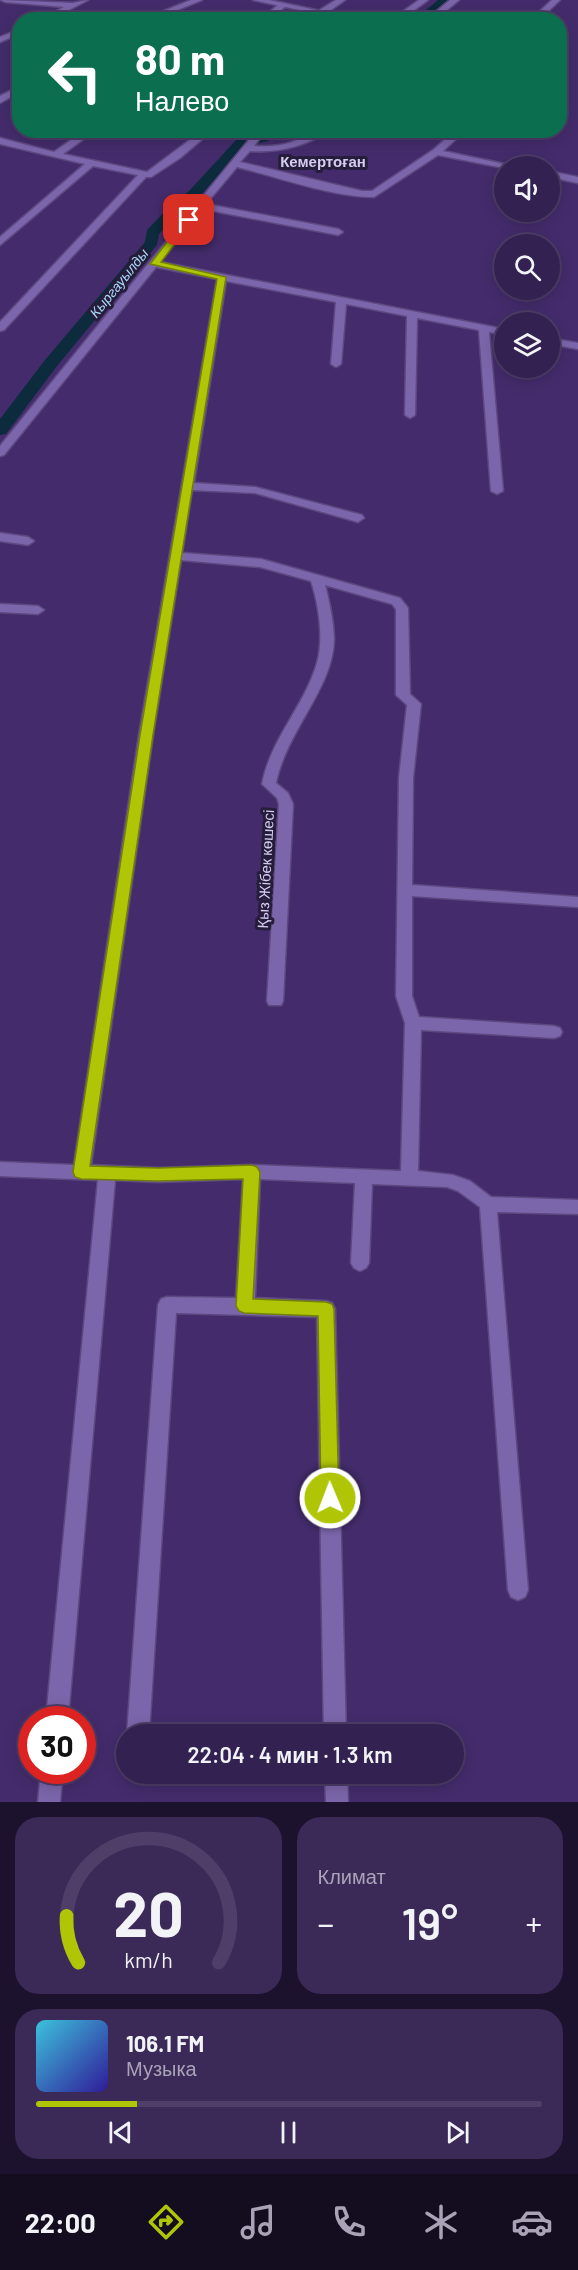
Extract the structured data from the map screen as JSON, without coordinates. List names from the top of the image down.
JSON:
{
  "streets": {
    "street": ["Қыз Жібек көшесі"]
  },
  "districts": ["Кемертоған"],
  "water": ["Кыргауылды"],
  "page": {
    "turn": ["80 m", "Налево"],
    "limit": "30",
    "trip": "22:04 · 4 мин · 1.3 km",
    "tile": "Климат",
    "heat": ["−", "19°", "+"],
    "song": ["106.1 FM", "Музыка"],
    "tabs": "22:00",
    "gauge": ["20", "km/h"]
  }
}
